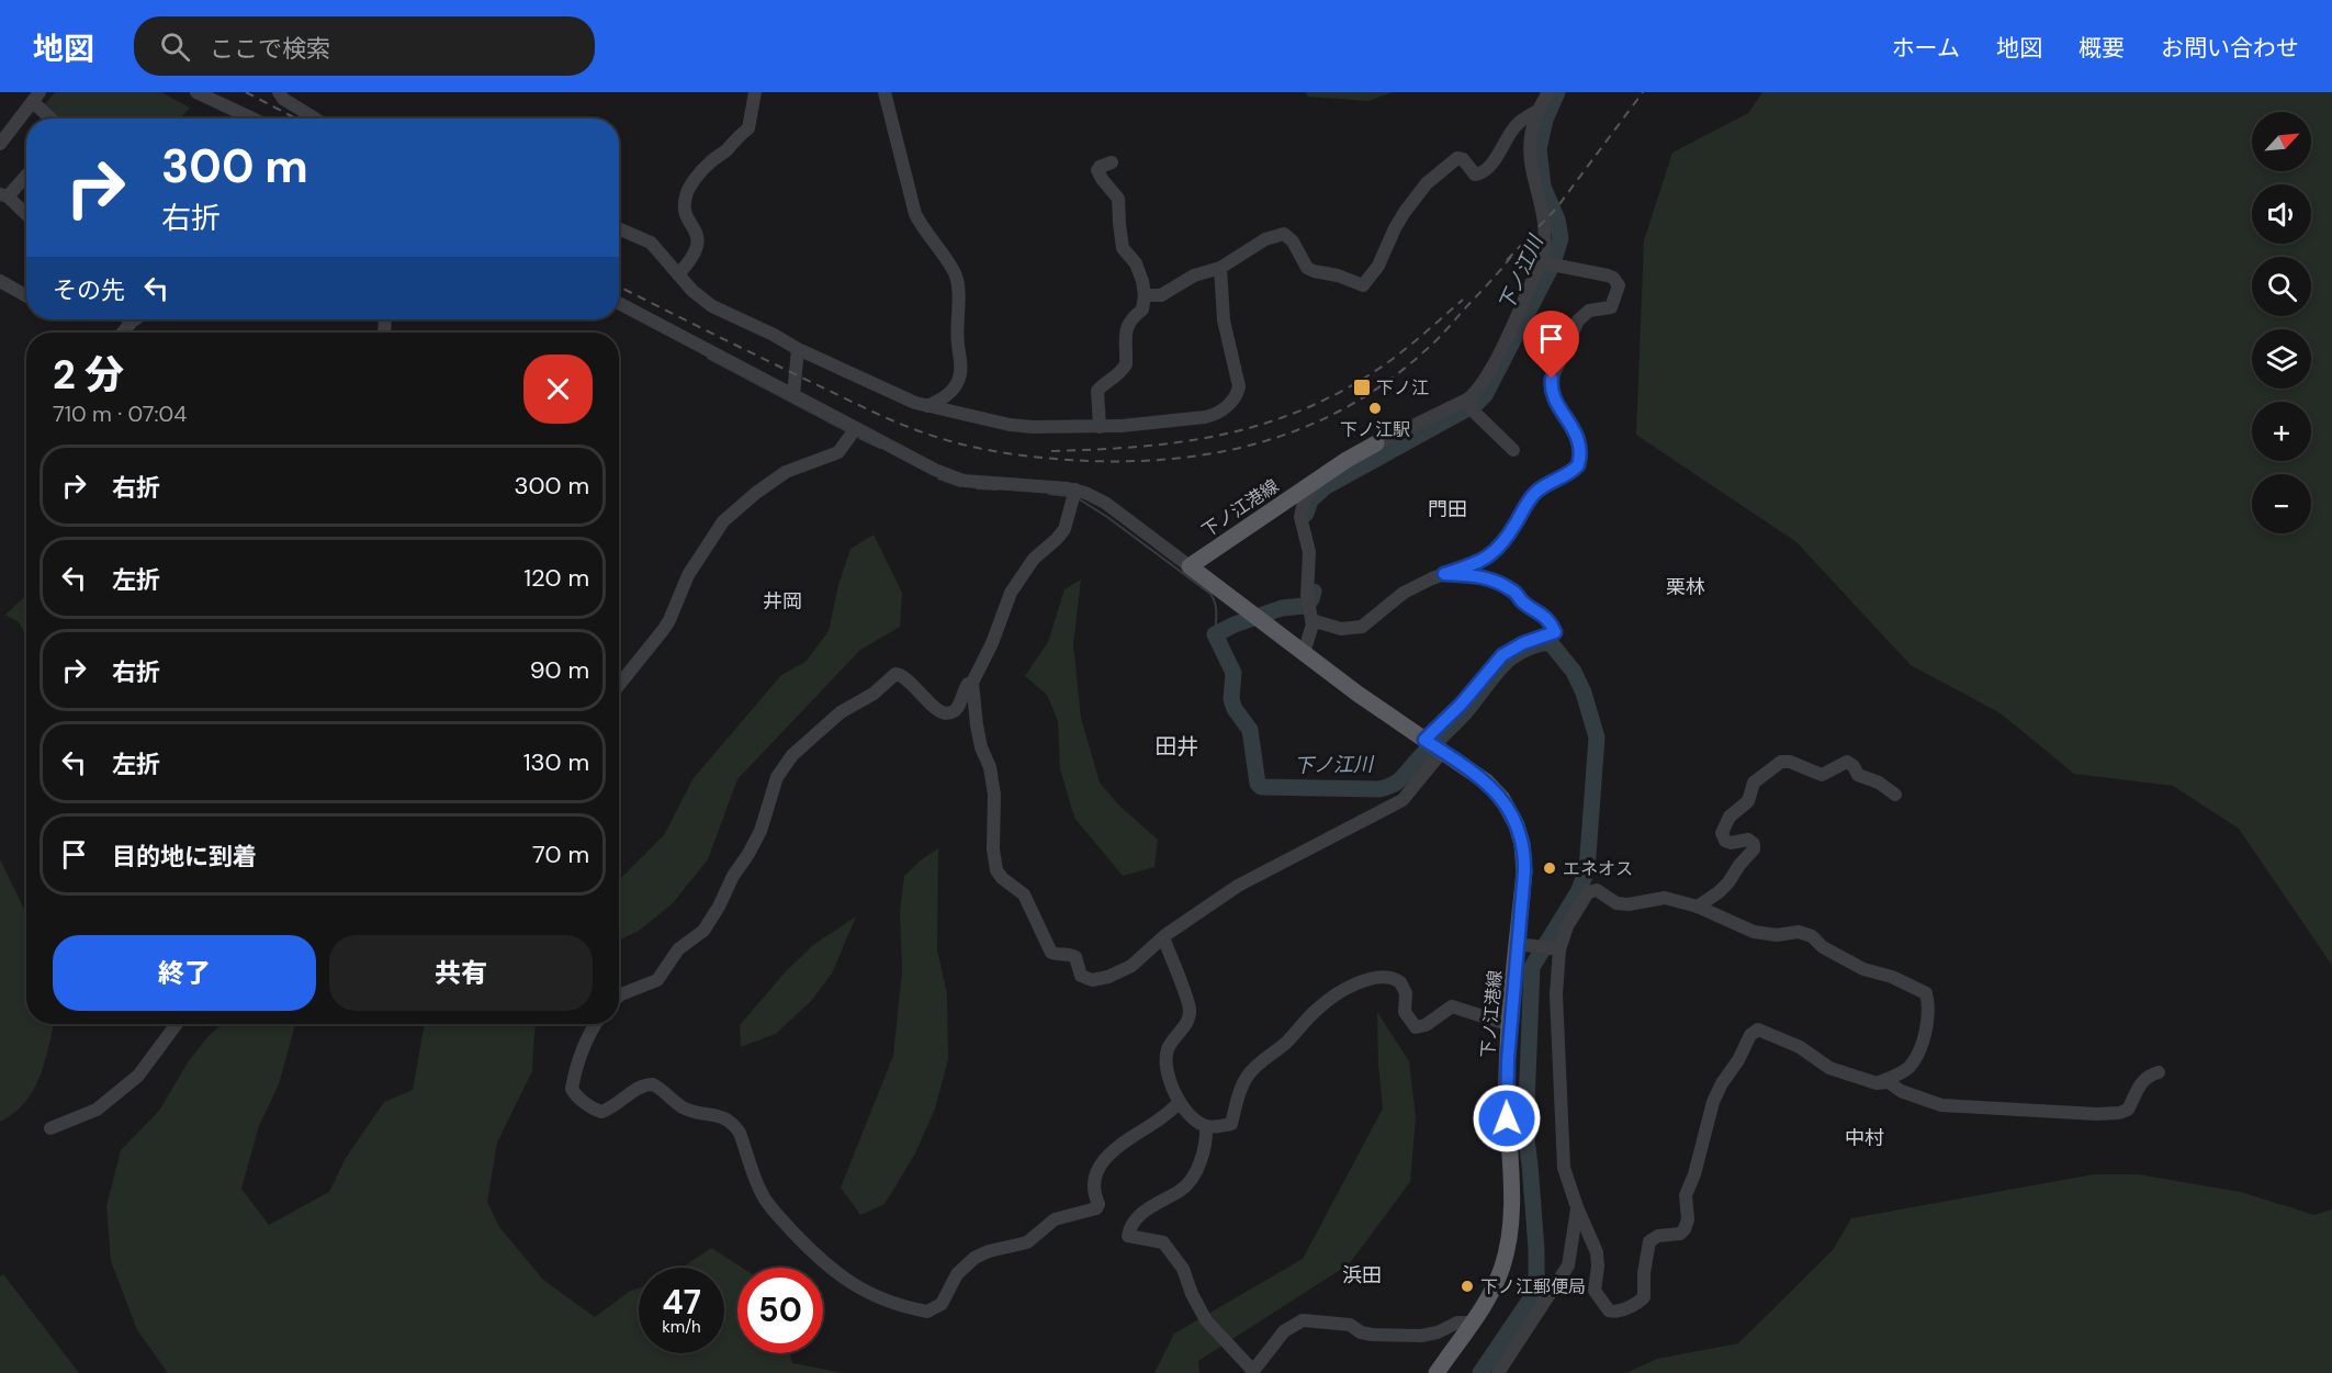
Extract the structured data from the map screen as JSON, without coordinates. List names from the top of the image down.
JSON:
{
  "streets": {
    "main road": ["下ノ江港線"]
  },
  "districts": [
    "門田",
    "栗林",
    "井岡",
    "田井",
    "中村",
    "浜田"
  ],
  "water": ["下ノ江川"],
  "places": {
    "transit": ["下ノ江"],
    "other": ["下ノ江駅", "エネオス", "下ノ江郵便局"]
  },
  "north": "top right",
  "page": {
    "header": "地図",
    "search": "ここで検索",
    "nav": [
      "ホーム",
      "地図",
      "概要",
      "お問い合わせ"
    ],
    "map_buttons": ["+", "−"],
    "turn": ["300 m", "右折"],
    "then": "その先",
    "heading": ["2 分", "710 m · 07:04"],
    "list": [
      {
        "name": "右折",
        "value": "300 m"
      },
      {
        "name": "左折",
        "value": "120 m"
      },
      {
        "name": "右折",
        "value": "90 m"
      },
      {
        "name": "左折",
        "value": "130 m"
      },
      {
        "name": "目的地に到着",
        "value": "70 m"
      }
    ],
    "buttons": ["終了", "共有"],
    "speed": "47 km/h",
    "limit": "50"
  }
}
